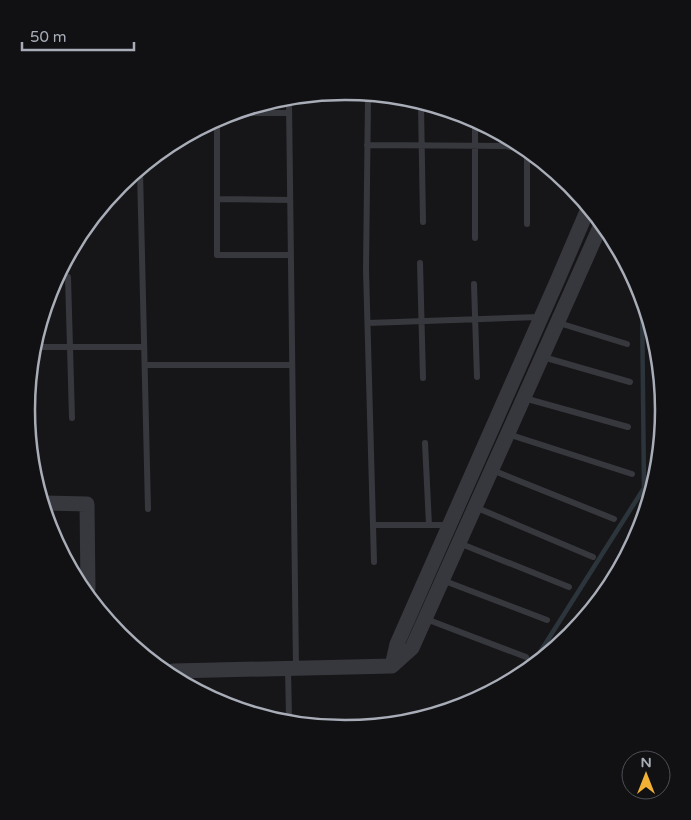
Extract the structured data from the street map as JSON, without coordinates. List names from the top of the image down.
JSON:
{
  "scale_bar": "50 m",
  "north": "top"
}
